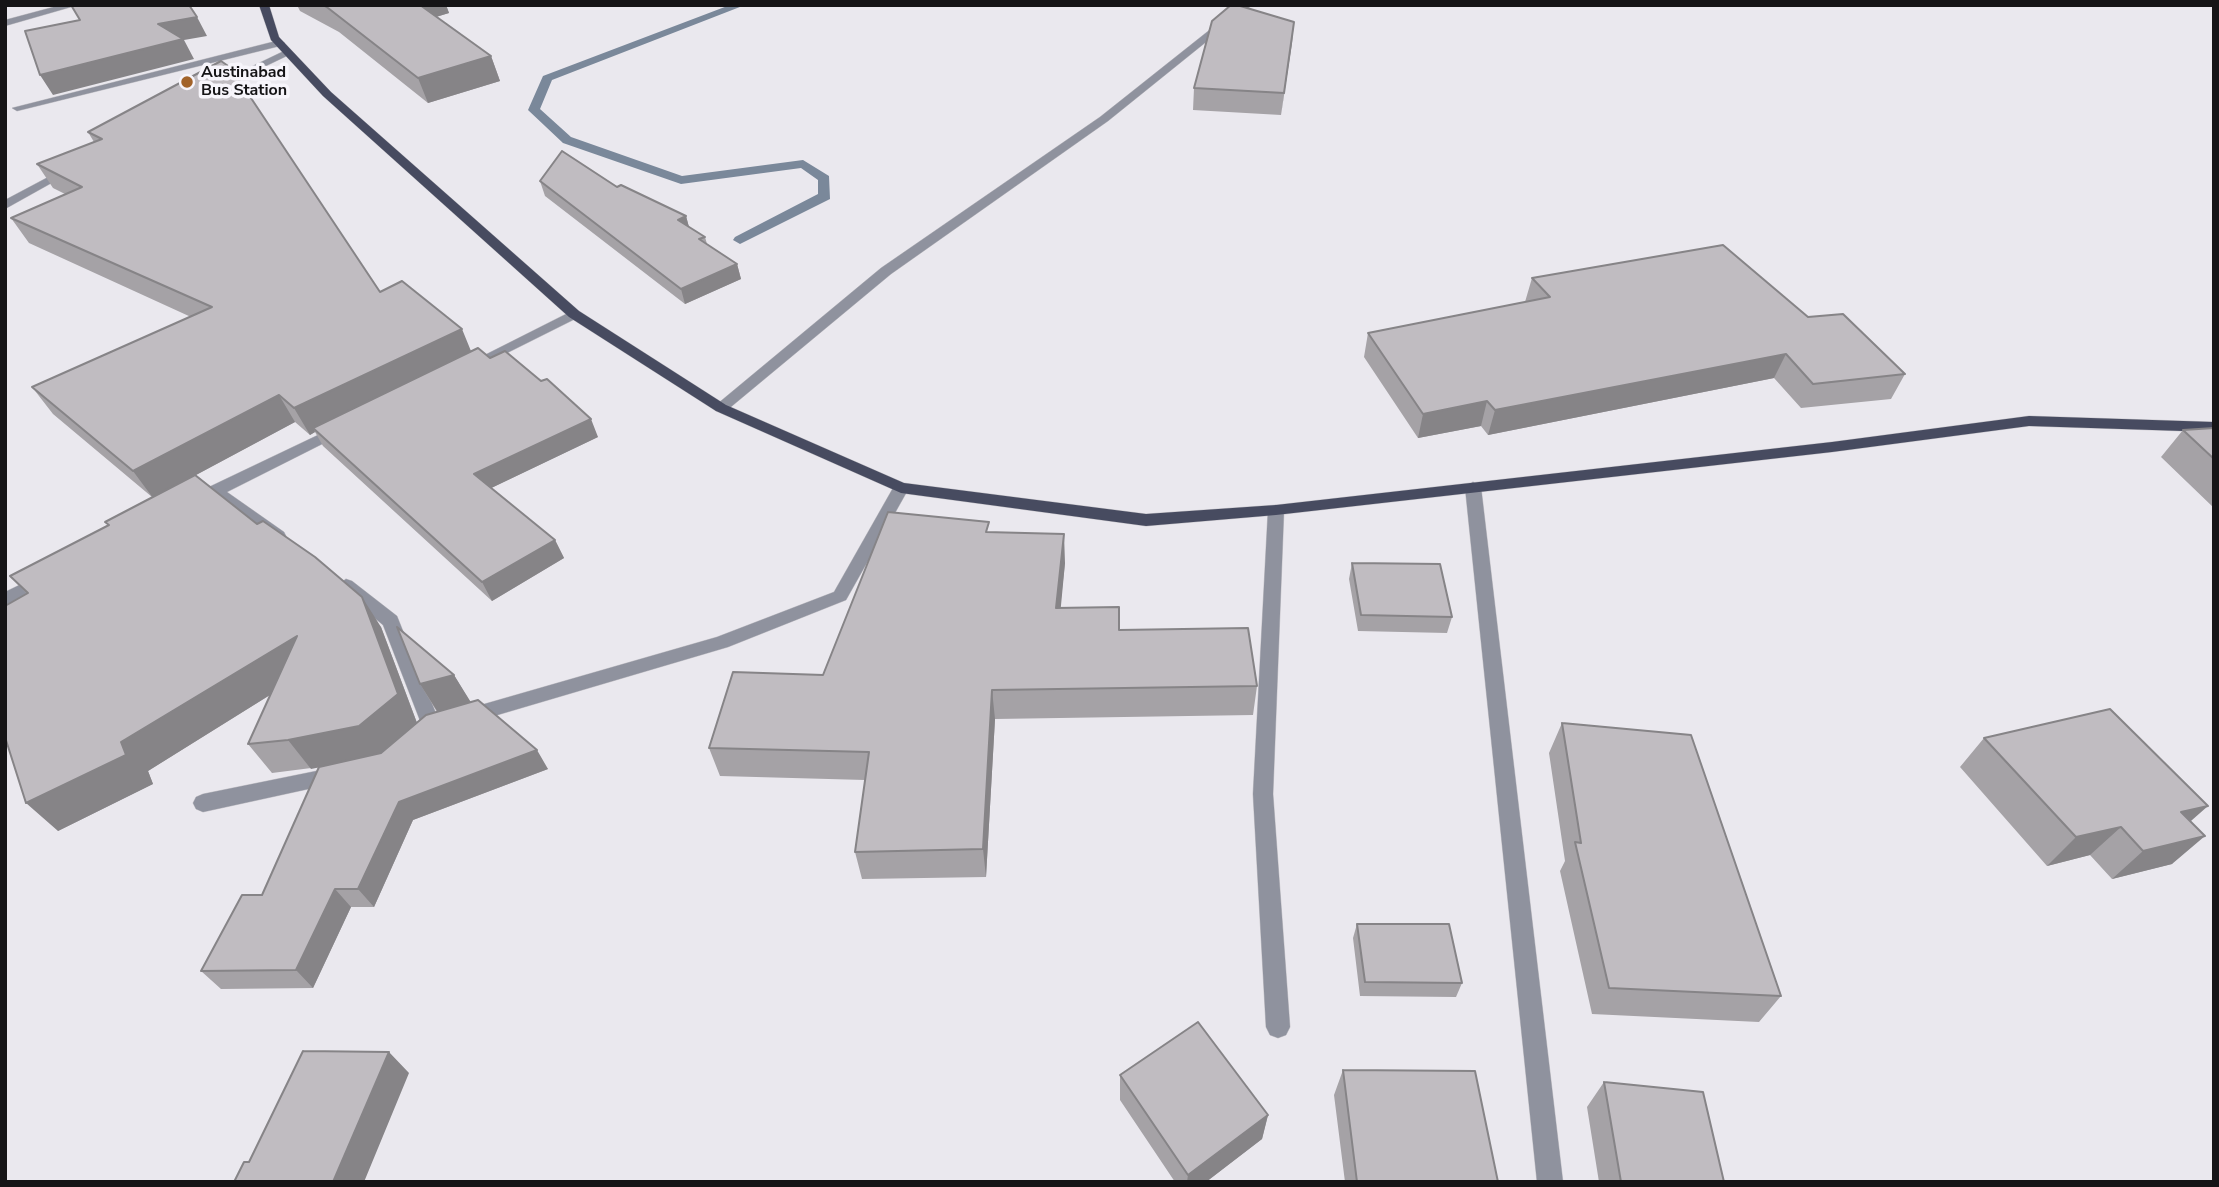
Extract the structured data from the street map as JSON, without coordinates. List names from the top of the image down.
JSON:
{
  "places": ["Austinabad Bus Station"]
}
